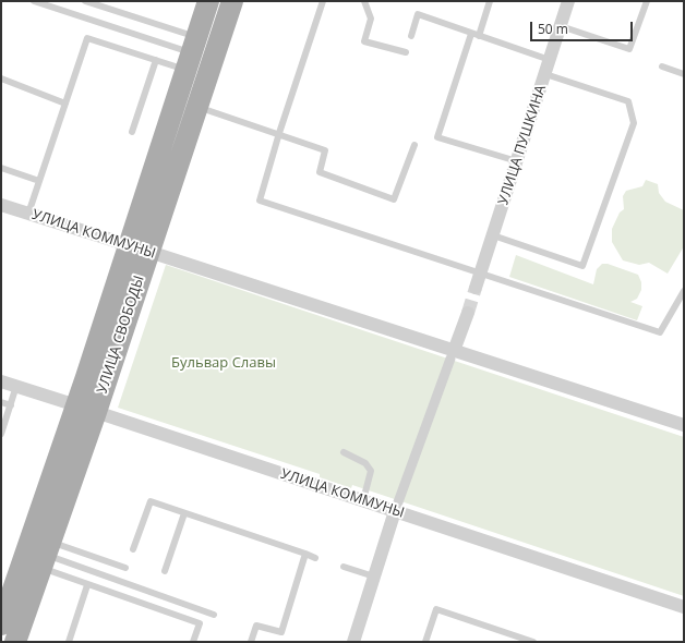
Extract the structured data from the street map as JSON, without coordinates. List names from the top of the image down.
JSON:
{
  "streets": {
    "main road": ["УЛИЦА СВОБОДЫ"],
    "street": ["УЛИЦА ПУШКИНА", "УЛИЦА КОММУНЫ"]
  },
  "crossings": [
    ["УЛИЦА КОММУНЫ", "УЛИЦА СВОБОДЫ"]
  ],
  "parks": ["Бульвар Славы"],
  "scale_bar": "50 m"
}
